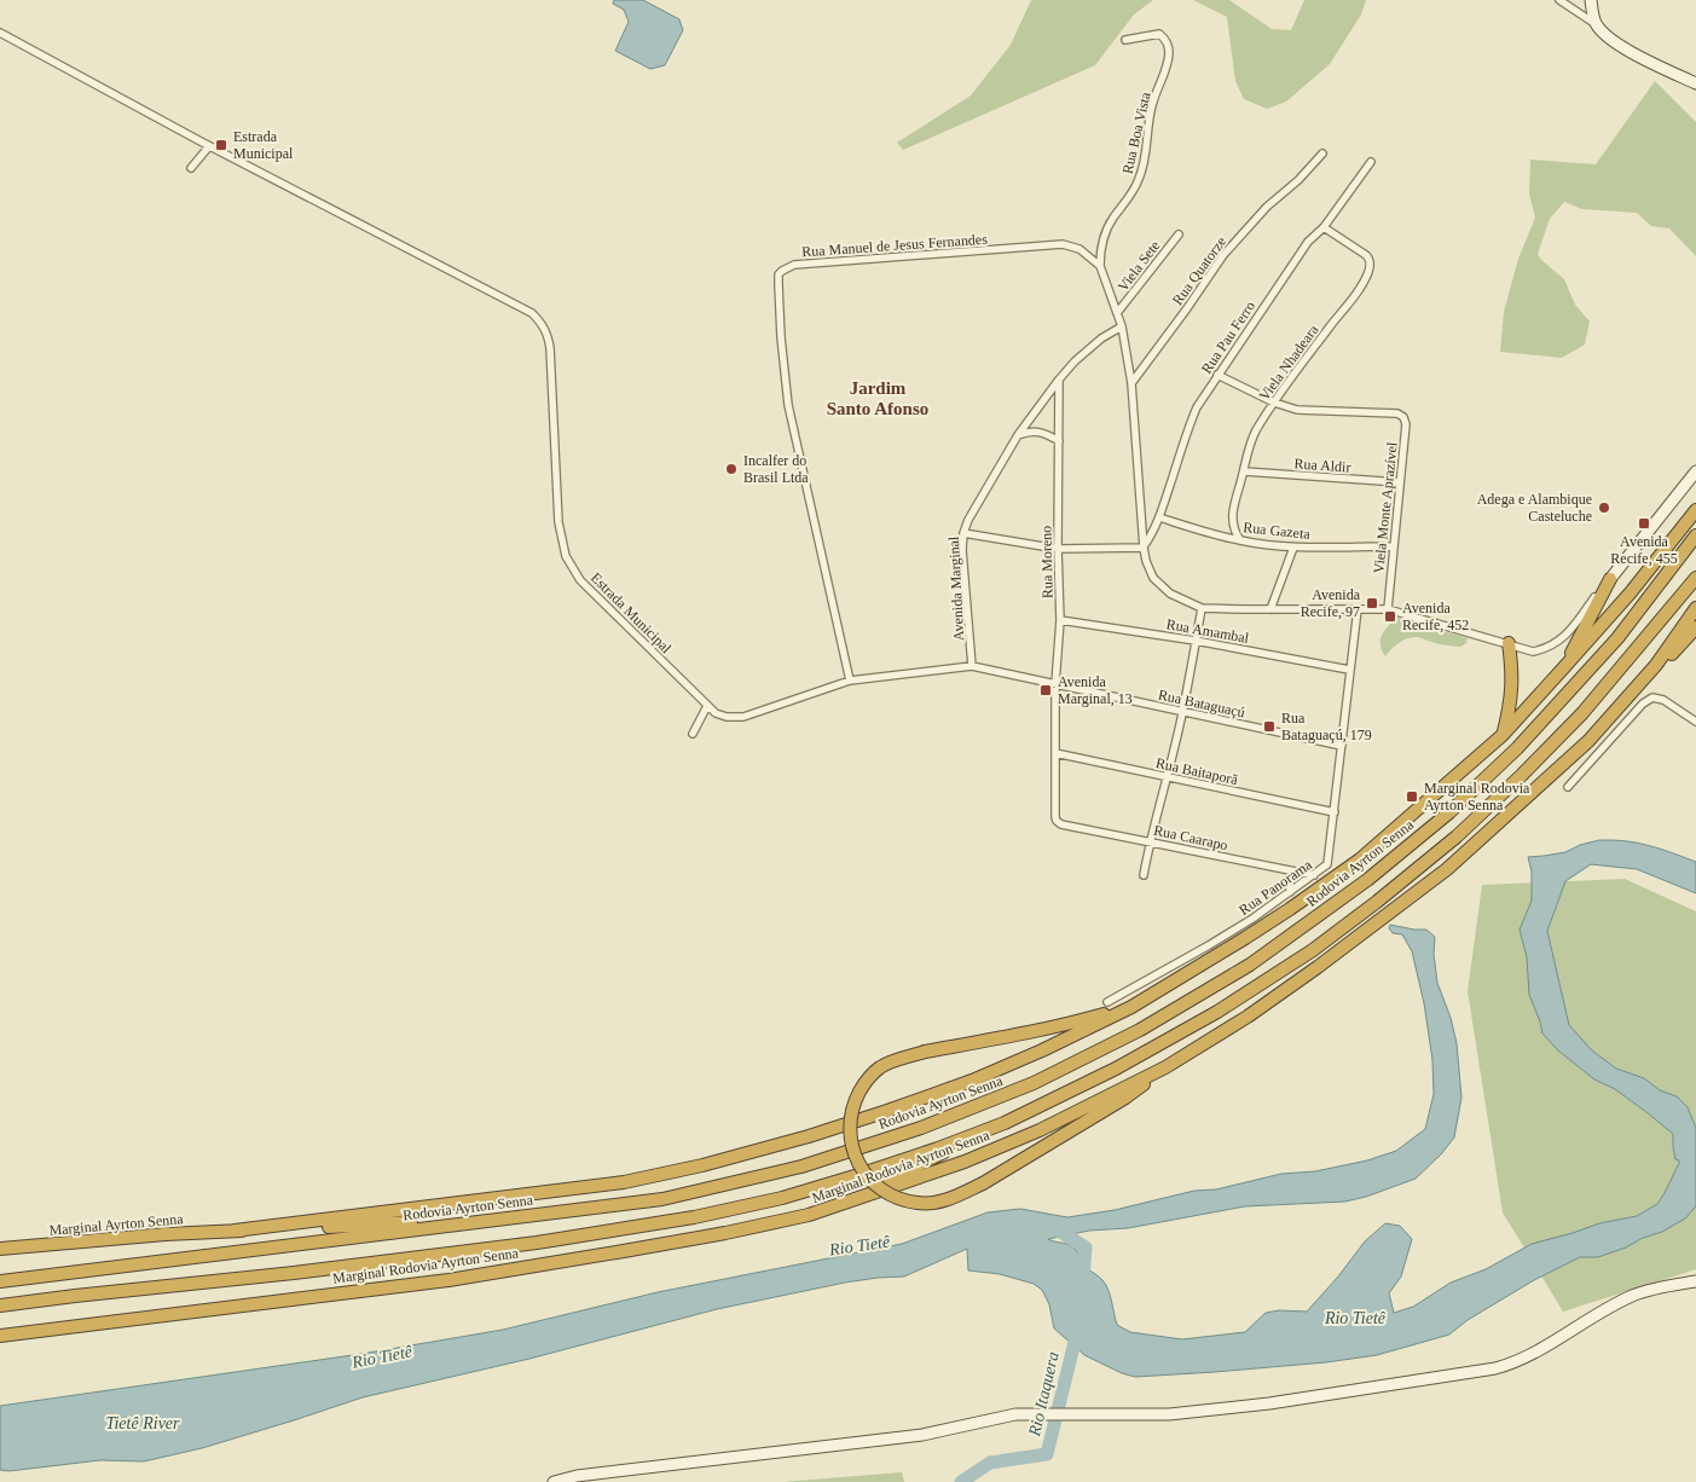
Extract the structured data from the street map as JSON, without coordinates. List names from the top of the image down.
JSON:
{
  "streets": {
    "highway": ["Rodovia Ayrton Senna", "Marginal Rodovia Ayrton Senna", "Marginal Ayrton Senna"],
    "street": [
      "Rua Boa Vista",
      "Rua Manuel de Jesus Fernandes",
      "Viela Sete",
      "Rua Quatorze",
      "Rua Pau Ferro",
      "Viela Nhadeara",
      "Rua Aldir",
      "Viela Monte Aprazível",
      "Rua Gazeta",
      "Rua Moreno",
      "Avenida Marginal",
      "Estrada Municipal",
      "Rua Amambal",
      "Rua Bataguaçú",
      "Rua Baitaporã",
      "Rua Caarapo",
      "Rua Panorama"
    ]
  },
  "crossings": [
    ["Rua Boa Vista", "Rua Manuel de Jesus Fernandes"],
    ["Rua Manuel de Jesus Fernandes", "Estrada Municipal"],
    ["Rua Pau Ferro", "Viela Nhadeara"],
    ["Rua Pau Ferro", "Rua Gazeta"],
    ["Viela Nhadeara", "Rua Aldir"],
    ["Viela Nhadeara", "Viela Monte Aprazível"],
    ["Viela Nhadeara", "Rua Gazeta"],
    ["Rua Aldir", "Viela Monte Aprazível"],
    ["Viela Monte Aprazível", "Rua Gazeta"],
    ["Rua Moreno", "Avenida Marginal"],
    ["Rua Moreno", "Rua Amambal"],
    ["Rua Moreno", "Rua Bataguaçú"],
    ["Rua Moreno", "Rua Baitaporã"],
    ["Rua Moreno", "Rua Caarapo"],
    ["Avenida Marginal", "Estrada Municipal"],
    ["Rua Amambal", "Rua Panorama"],
    ["Rua Bataguaçú", "Rua Panorama"],
    ["Rua Baitaporã", "Rua Panorama"],
    ["Rua Caarapo", "Rua Panorama"]
  ],
  "districts": ["Jardim Santo Afonso"],
  "water": ["Rio Tietê", "Rio Itaquera", "Tietê River"],
  "places": {
    "transit": [
      "Estrada Municipal",
      "Avenida Recife, 455",
      "Avenida Recife, 97",
      "Avenida Recife, 452",
      "Avenida Marginal, 13",
      "Rua Bataguaçú, 179",
      "Marginal Rodovia Ayrton Senna"
    ],
    "other": ["Incalfer do Brasil Ltda", "Adega e Alambique Casteluche"]
  }
}
